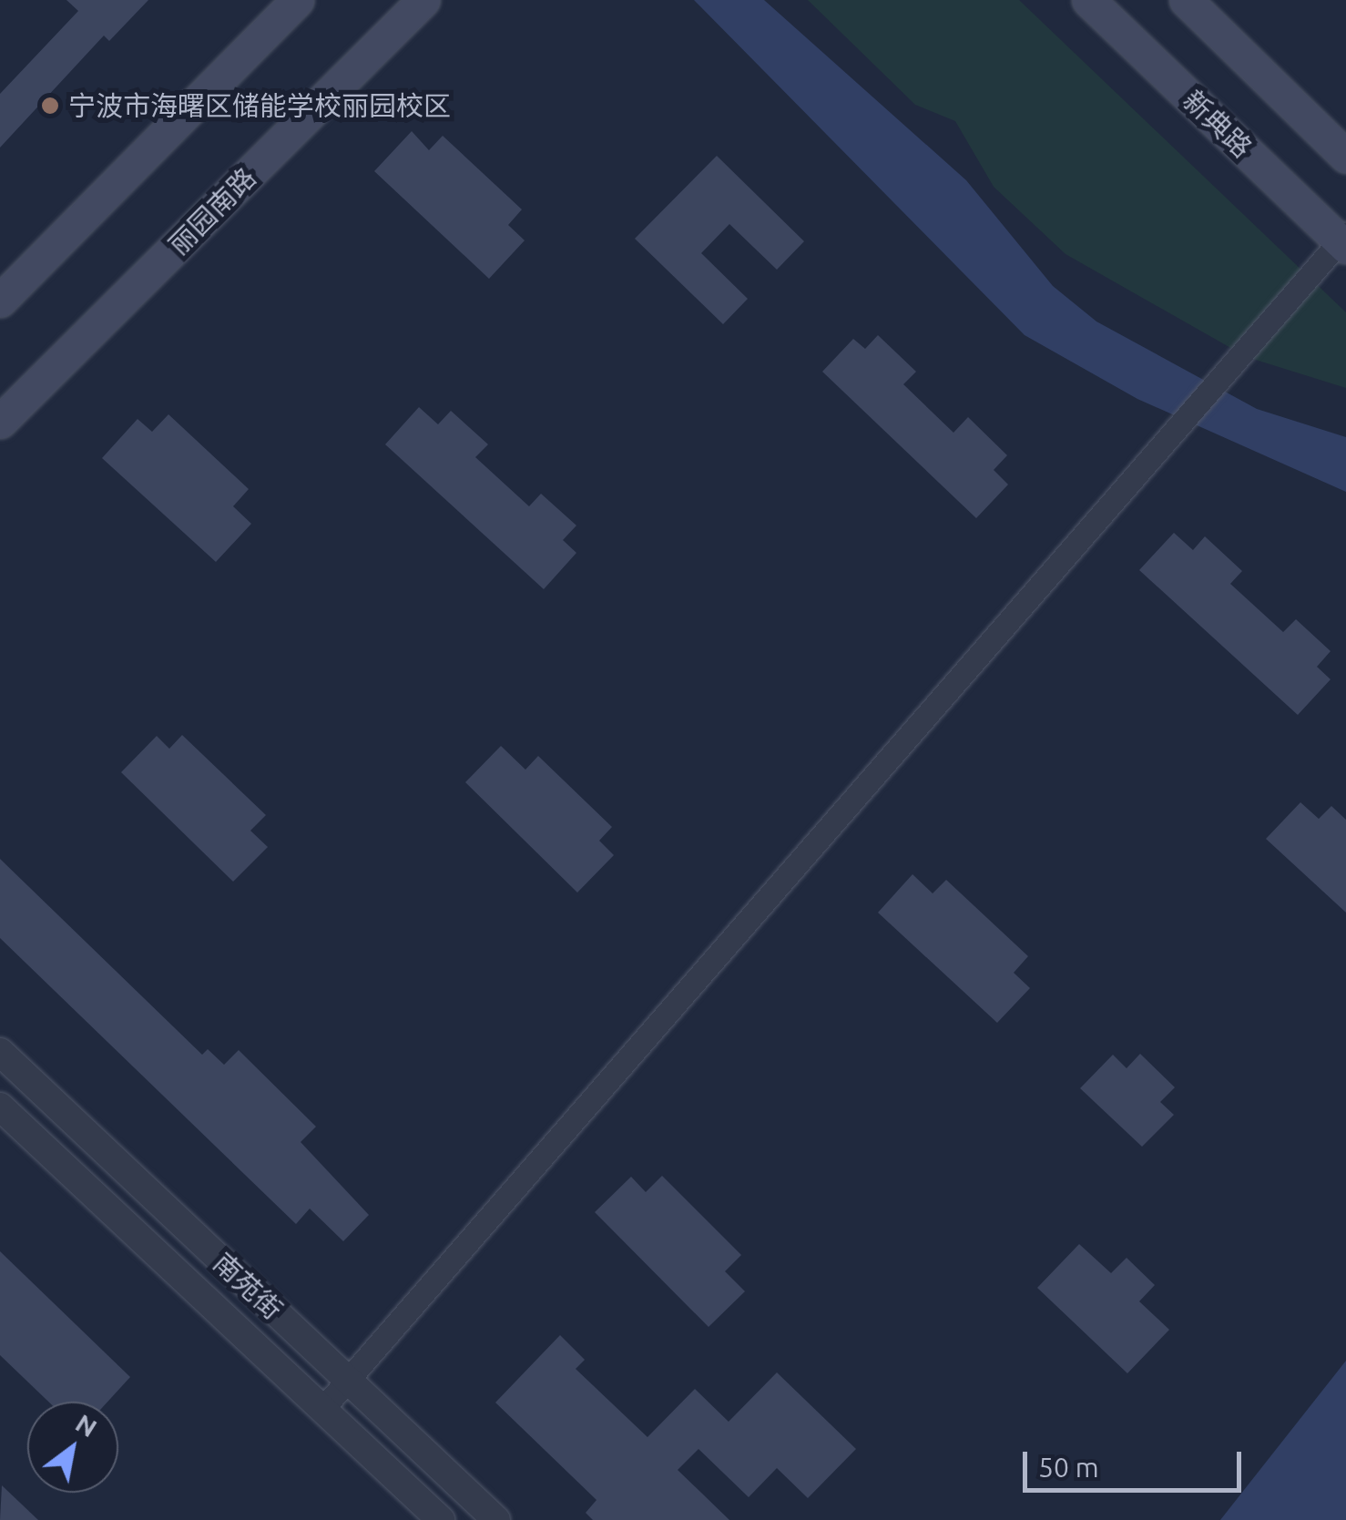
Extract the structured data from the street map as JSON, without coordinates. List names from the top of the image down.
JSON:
{
  "streets": {
    "main road": ["新典路", "丽园南路"],
    "street": ["南苑街"]
  },
  "places": ["宁波市海曙区储能学校丽园校区"],
  "scale_bar": "50 m",
  "north": "top right"
}
